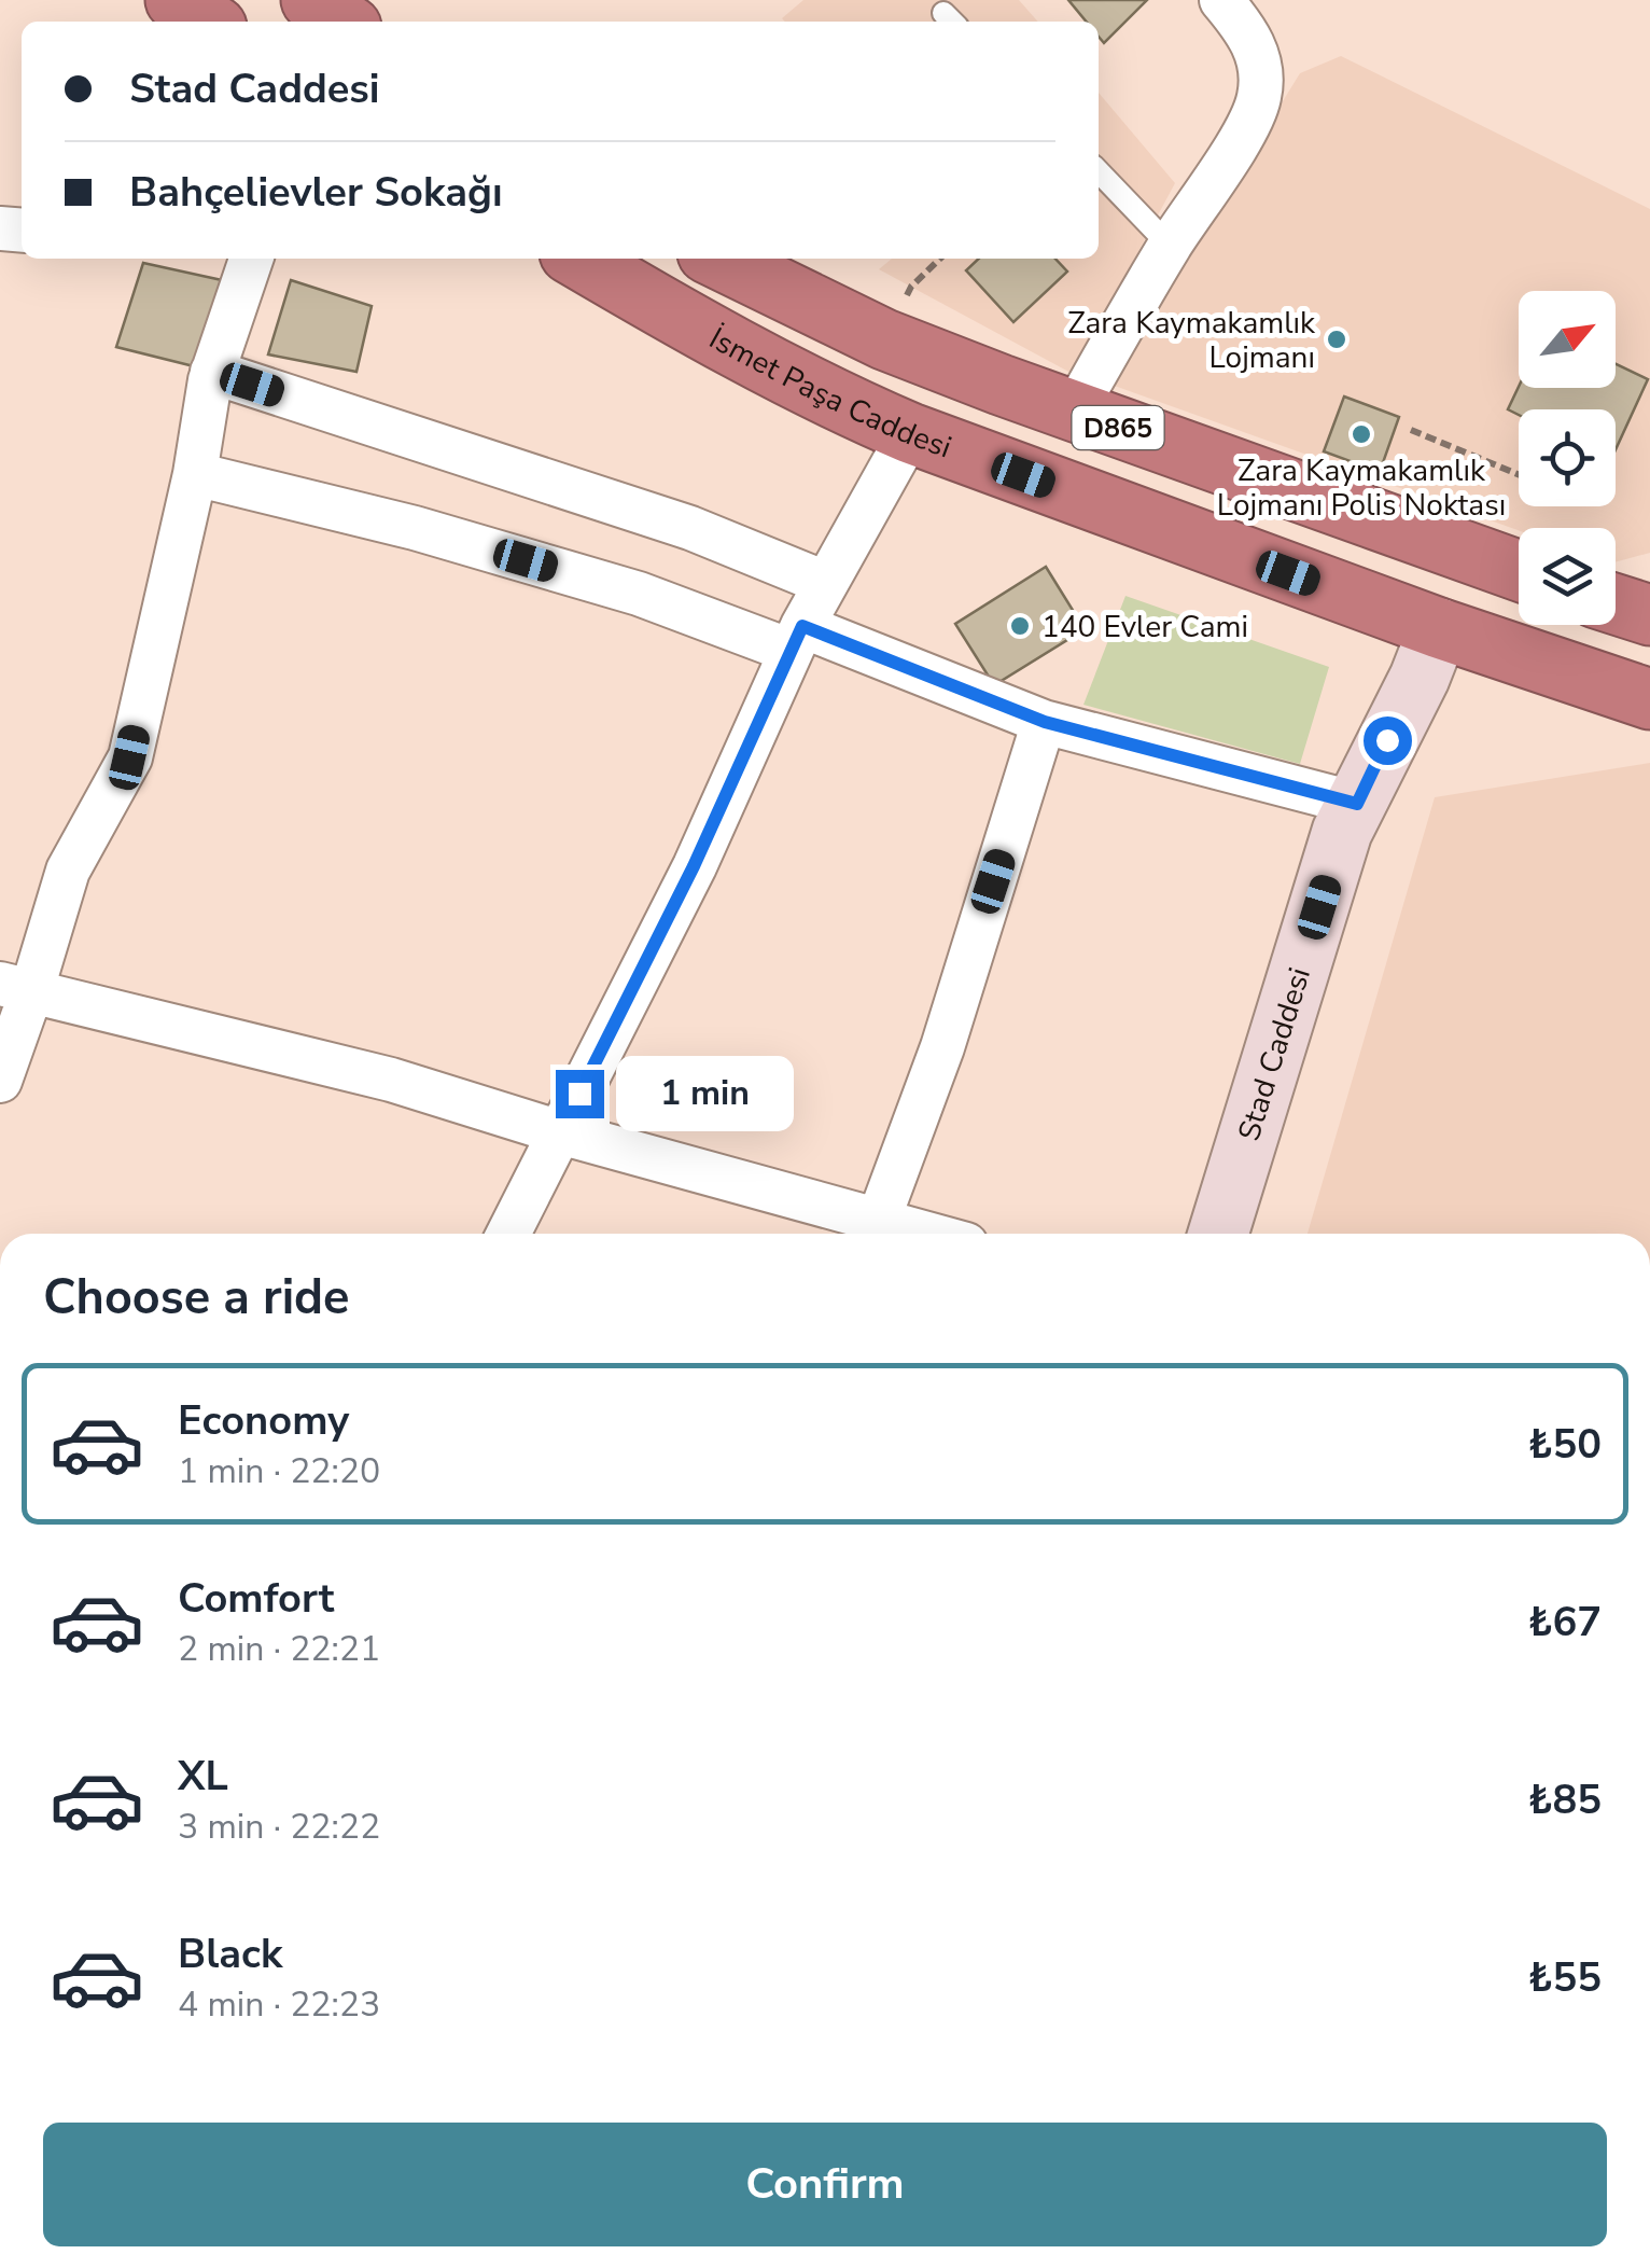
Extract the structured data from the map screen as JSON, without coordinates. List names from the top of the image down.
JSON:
{
  "streets": {
    "highway": ["İsmet Paşa Caddesi", "D865"],
    "street": ["Stad Caddesi"]
  },
  "crossings": [
    ["İsmet Paşa Caddesi", "Stad Caddesi"]
  ],
  "places": ["Zara Kaymakamlık Lojmanı", "Zara Kaymakamlık Lojmanı Polis Noktası", "140 Evler Cami"],
  "north": "top right",
  "page": {
    "banner": ["Stad Caddesi", "Bahçelievler Sokağı"],
    "bubble": "1 min",
    "heading": "Choose a ride",
    "list": [
      {
        "name": "Economy",
        "note": "1 min · 22:20",
        "value": "₺50"
      },
      {
        "name": "Comfort",
        "note": "2 min · 22:21",
        "value": "₺67"
      },
      {
        "name": "XL",
        "note": "3 min · 22:22",
        "value": "₺85"
      },
      {
        "name": "Black",
        "note": "4 min · 22:23",
        "value": "₺55"
      }
    ],
    "buttons": "Confirm"
  }
}
